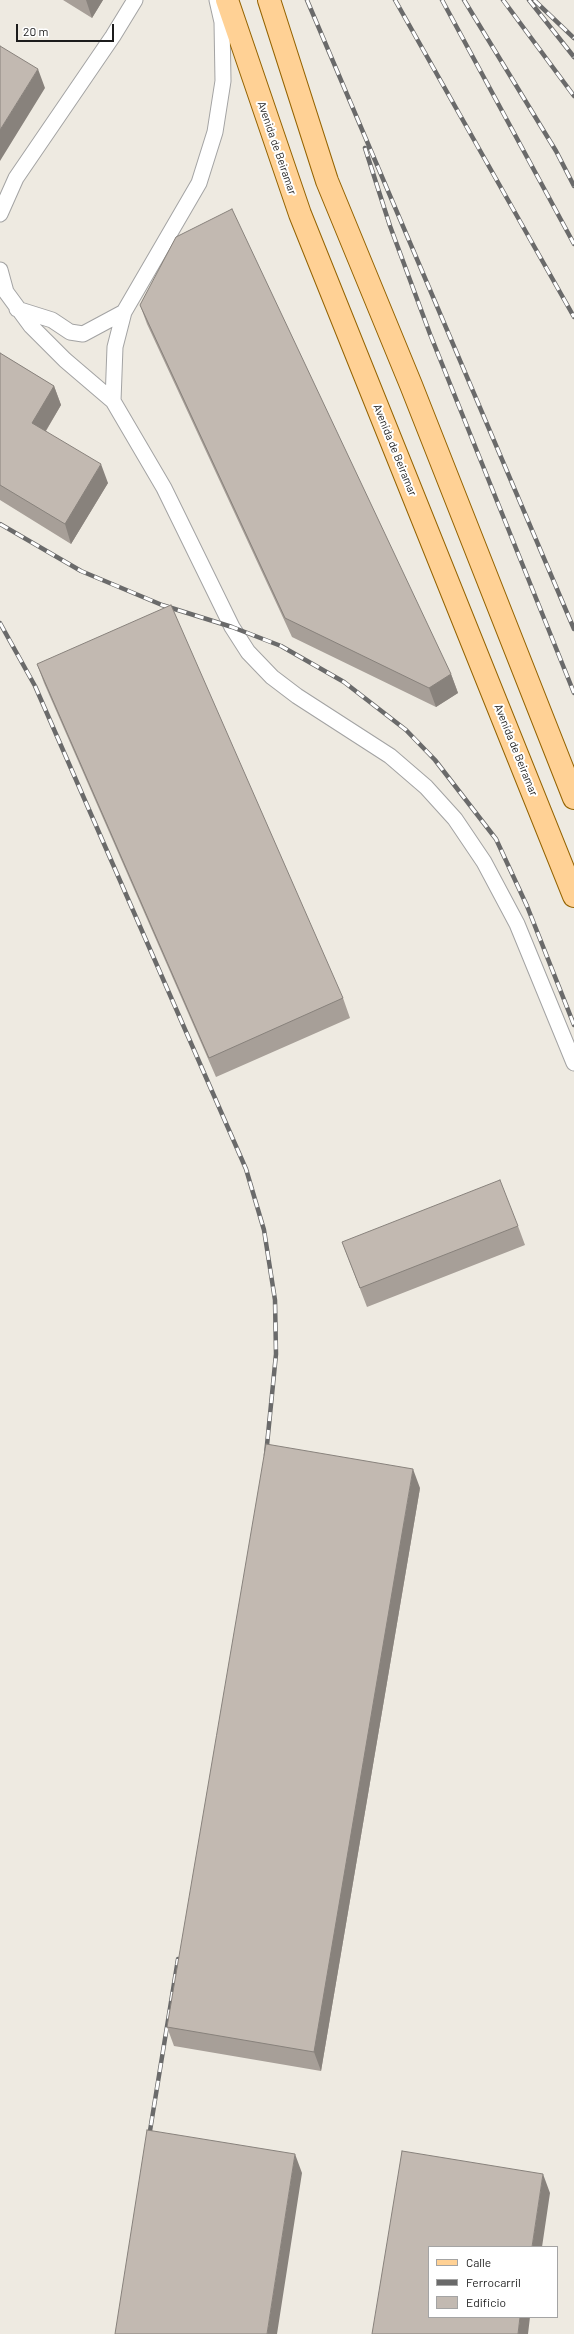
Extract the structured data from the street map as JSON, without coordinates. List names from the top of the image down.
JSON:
{
  "streets": {
    "main road": ["Avenida de Beiramar"]
  },
  "legend": ["Calle", "Ferrocarril", "Edificio"],
  "scale_bar": "20 m"
}
